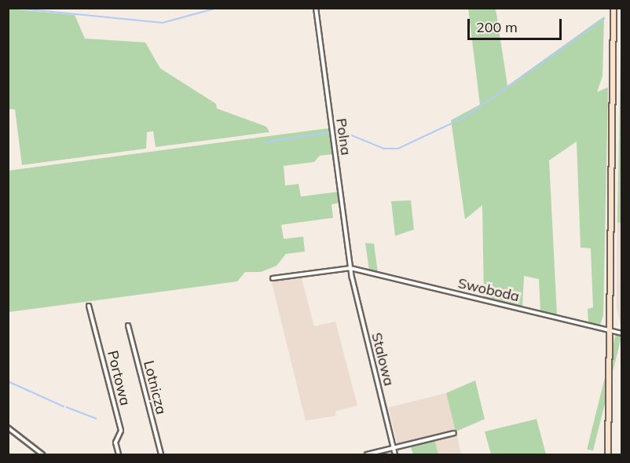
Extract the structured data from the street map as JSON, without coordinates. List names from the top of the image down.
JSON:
{
  "streets": {
    "street": [
      "Polna",
      "Swoboda",
      "Stalowa",
      "Portowa",
      "Lotnicza"
    ]
  },
  "crossings": [
    ["Polna", "Swoboda"],
    ["Polna", "Stalowa"],
    ["Swoboda", "Stalowa"]
  ],
  "scale_bar": "200 m"
}
